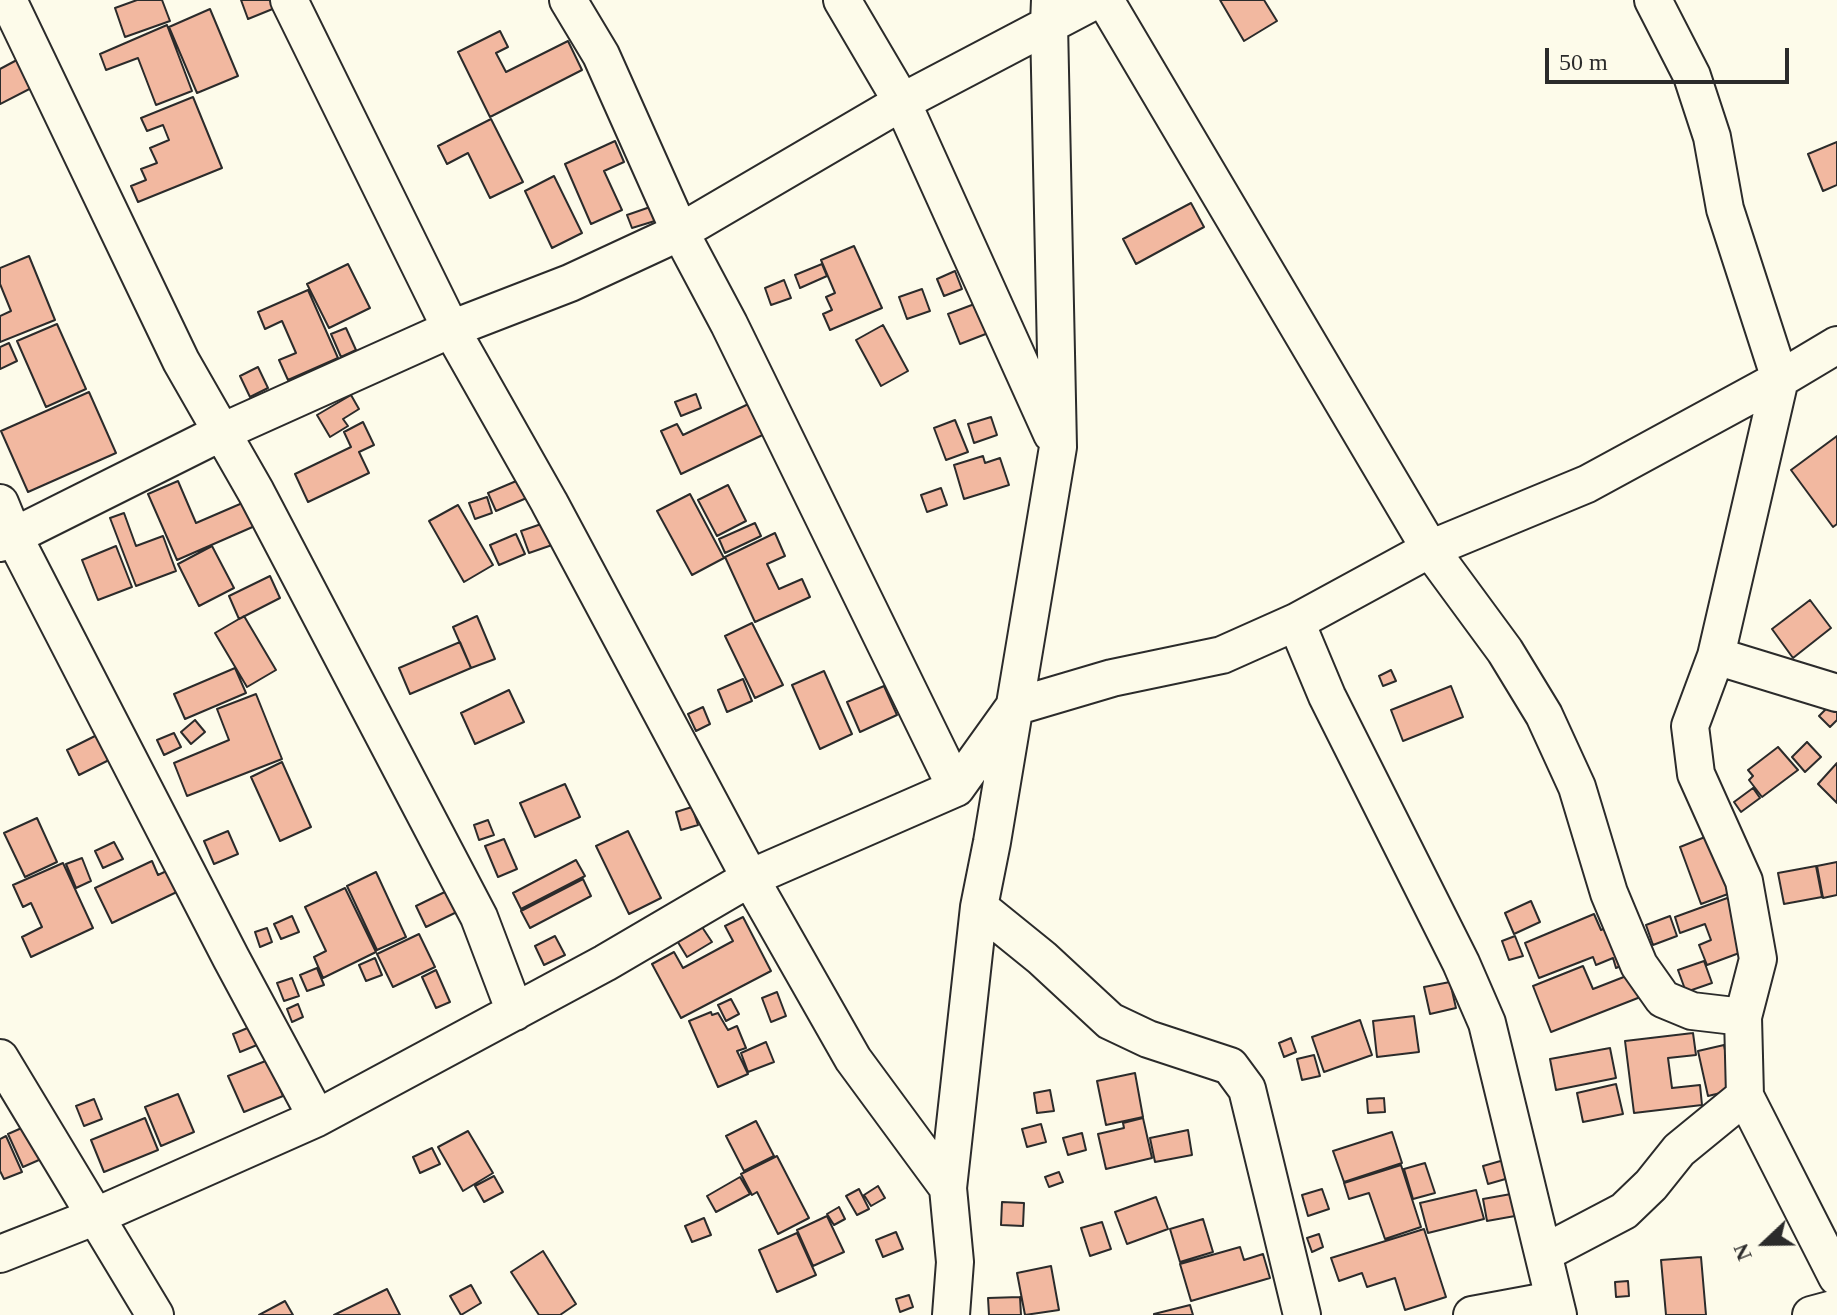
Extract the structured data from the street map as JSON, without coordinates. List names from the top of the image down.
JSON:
{
  "scale_bar": "50 m",
  "north": "left"
}
